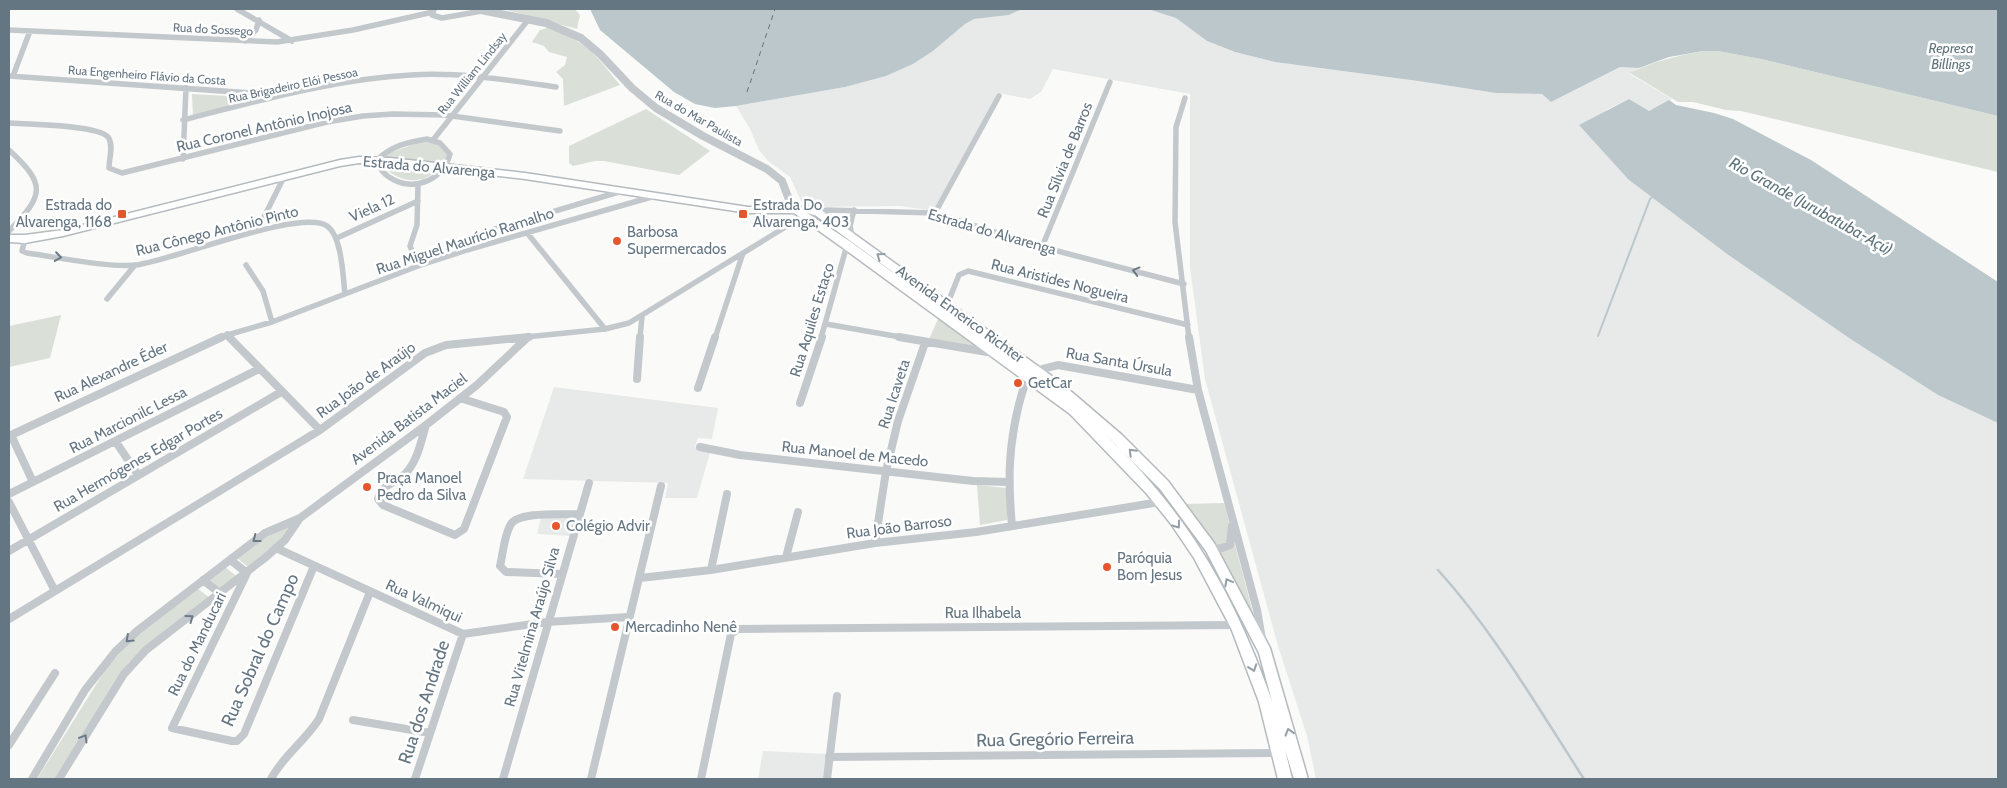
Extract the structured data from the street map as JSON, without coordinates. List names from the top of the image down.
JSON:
{
  "streets": {
    "main road": ["Estrada do Alvarenga", "Avenida Emerico Richter"],
    "street": [
      "Rua do Sossego",
      "Rua William Lindsay",
      "Rua Engenheiro Flávio da Costa",
      "Rua Brigadeiro Elói Pessoa",
      "Rua do Mar Paulista",
      "Rua Coronel Antônio Inojosa",
      "Rua Sílvia de Barros",
      "Viela 12",
      "Rua Cônego Antônio Pinto",
      "Rua Miguel Maurício Ramalho",
      "Rua Aristides Nogueira",
      "Rua Aquiles Estaço",
      "Rua Santa Úrsula",
      "Rua Alexandre Éder",
      "Rua João de Araújo",
      "Rua Icaveta",
      "Avenida Batista Maciel",
      "Rua Marcionilc Lessa",
      "Rua Manoel de Macedo",
      "Rua Hermógenes Edgar Portes",
      "Rua João Barroso",
      "Rua Valmiqui",
      "Rua Ilhabela",
      "Rua Vitelmina Araújo Silva",
      "Rua do Manducari",
      "Rua Sobral do Campo",
      "Rua dos Andrade",
      "Rua Gregório Ferreira"
    ]
  },
  "crossings": [
    ["Rua William Lindsay", "Rua Brigadeiro Elói Pessoa"],
    ["Rua William Lindsay", "Rua do Mar Paulista"],
    ["Rua William Lindsay", "Rua Coronel Antônio Inojosa"],
    ["Rua Engenheiro Flávio da Costa", "Rua Brigadeiro Elói Pessoa"],
    ["Rua do Mar Paulista", "Estrada do Alvarenga"],
    ["Rua do Mar Paulista", "Avenida Emerico Richter"],
    ["Rua do Mar Paulista", "Rua João de Araújo"],
    ["Rua Sílvia de Barros", "Estrada do Alvarenga"],
    ["Estrada do Alvarenga", "Rua Cônego Antônio Pinto"],
    ["Estrada do Alvarenga", "Rua Miguel Maurício Ramalho"],
    ["Estrada do Alvarenga", "Avenida Emerico Richter"],
    ["Estrada do Alvarenga", "Rua Aquiles Estaço"],
    ["Estrada do Alvarenga", "Rua João de Araújo"],
    ["Viela 12", "Rua Cônego Antônio Pinto"],
    ["Rua Miguel Maurício Ramalho", "Rua Alexandre Éder"],
    ["Rua Aristides Nogueira", "Avenida Emerico Richter"],
    ["Avenida Emerico Richter", "Rua Aquiles Estaço"],
    ["Avenida Emerico Richter", "Rua Santa Úrsula"],
    ["Avenida Emerico Richter", "Rua João de Araújo"],
    ["Avenida Emerico Richter", "Rua João Barroso"],
    ["Avenida Emerico Richter", "Rua Ilhabela"],
    ["Avenida Emerico Richter", "Rua Gregório Ferreira"],
    ["Rua João de Araújo", "Avenida Batista Maciel"],
    ["Rua Icaveta", "Rua Manoel de Macedo"],
    ["Rua Icaveta", "Rua João Barroso"],
    ["Avenida Batista Maciel", "Rua Valmiqui"],
    ["Avenida Batista Maciel", "Rua do Manducari"],
    ["Rua Valmiqui", "Rua Vitelmina Araújo Silva"],
    ["Rua Valmiqui", "Rua Sobral do Campo"],
    ["Rua Valmiqui", "Rua dos Andrade"],
    ["Rua do Manducari", "Rua Sobral do Campo"]
  ],
  "water": ["Represa Billings", "Rio Grande (Jurubatuba-Açú)"],
  "places": {
    "transit": ["Estrada do Alvarenga, 1168", "Estrada Do Alvarenga, 403"],
    "other": [
      "Barbosa Supermercados",
      "GetCar",
      "Praça Manoel Pedro da Silva",
      "Colégio Advir",
      "Paróquia Bom Jesus",
      "Mercadinho Nenê"
    ]
  }
}
